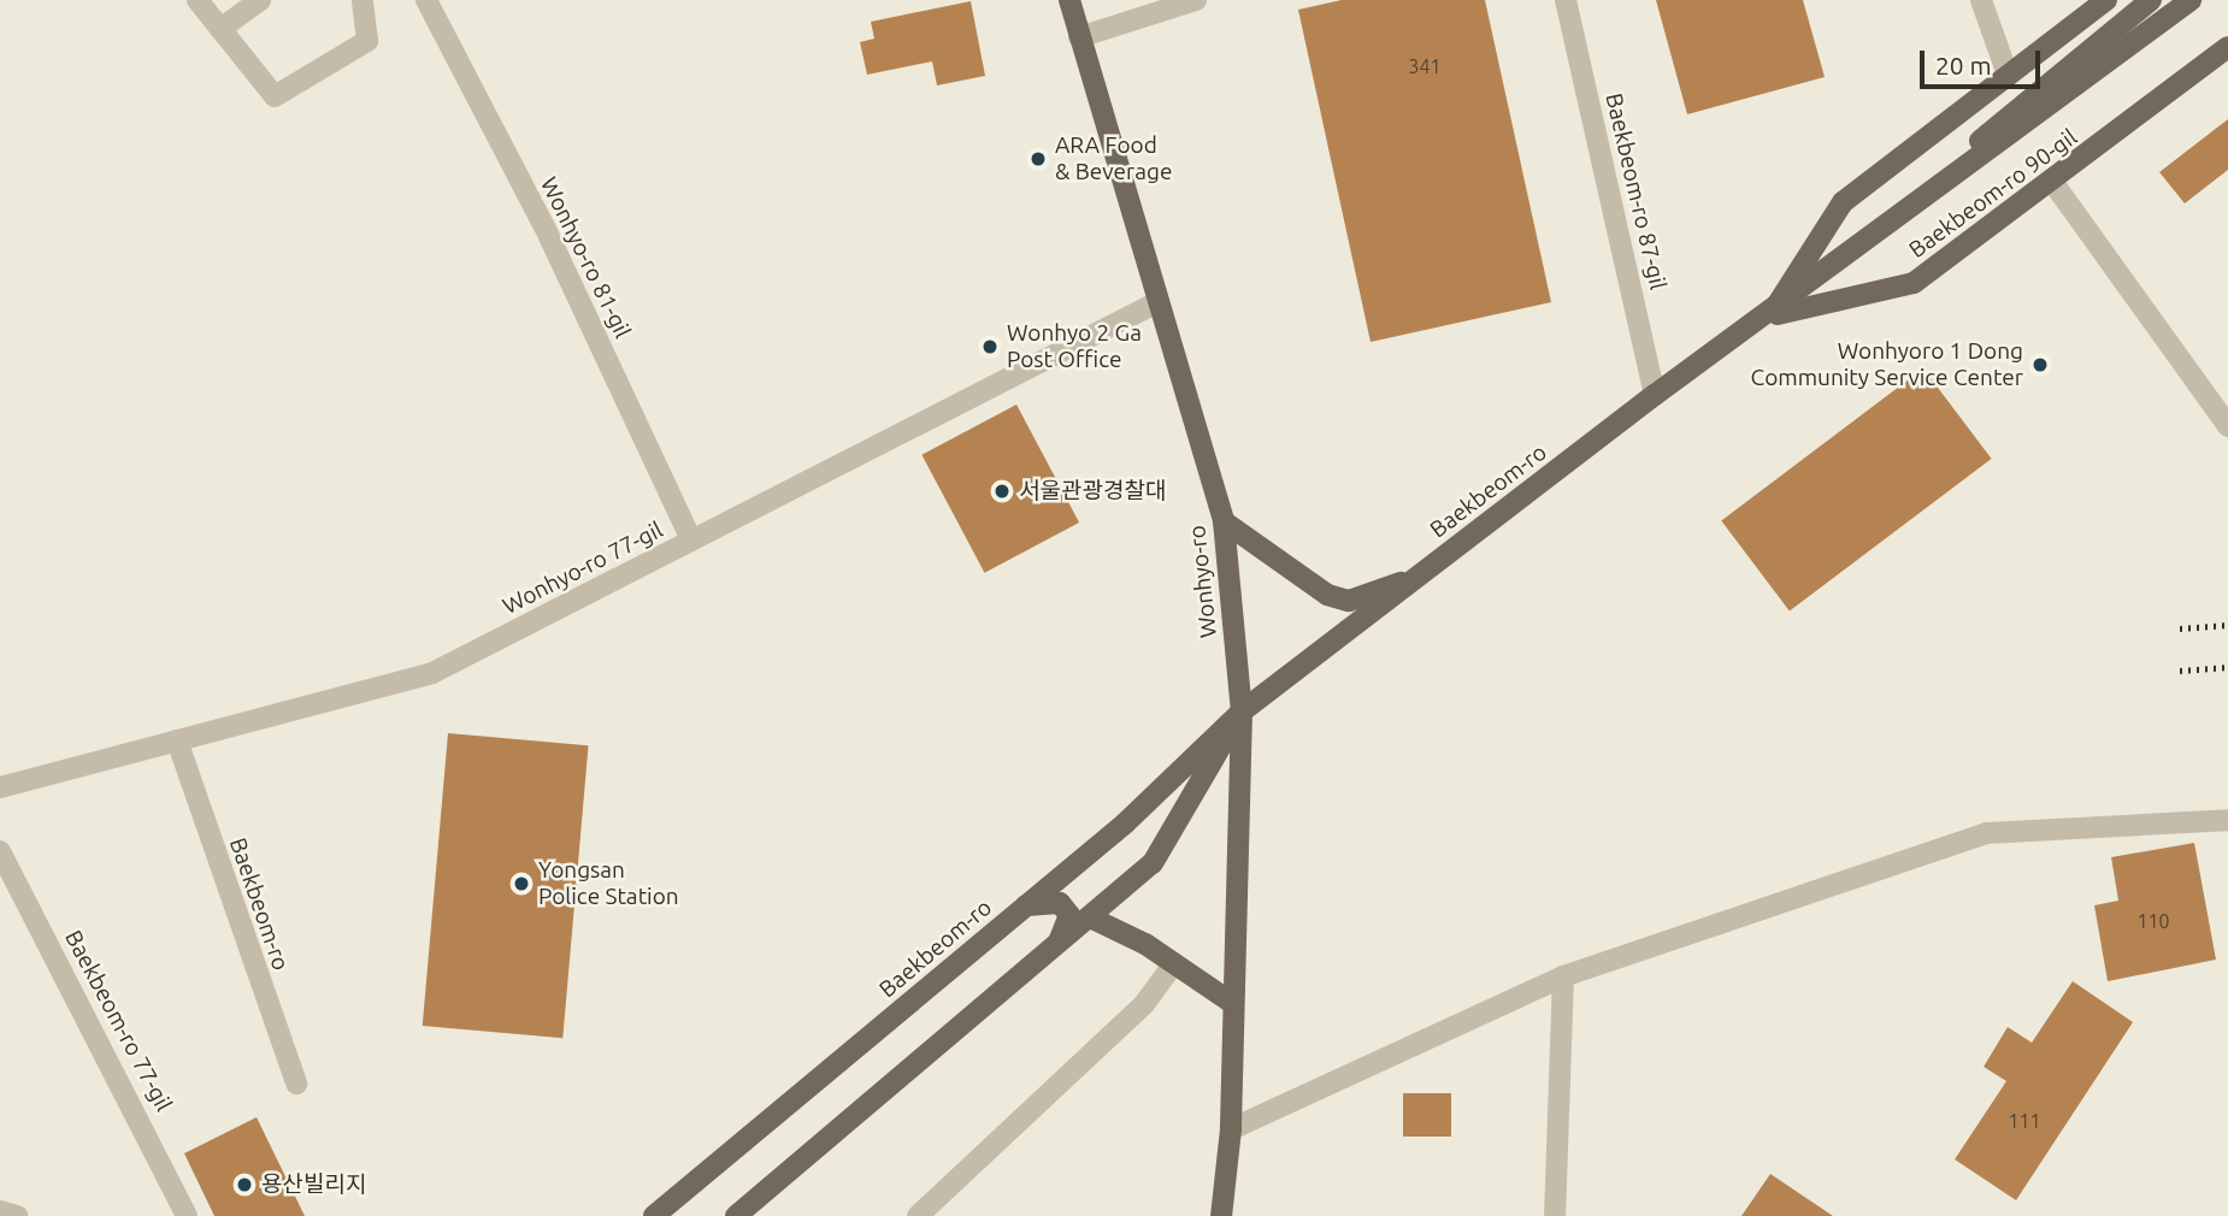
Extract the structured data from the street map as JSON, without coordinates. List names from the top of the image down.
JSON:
{
  "streets": {
    "main road": ["Baekbeom-ro 90-gil", "Baekbeom-ro", "Wonhyo-ro"],
    "street": [
      "Baekbeom-ro 87-gil",
      "Wonhyo-ro 81-gil",
      "Wonhyo-ro 77-gil",
      "Baekbeom-ro 77-gil"
    ]
  },
  "crossings": [
    ["Baekbeom-ro 87-gil", "Baekbeom-ro"],
    ["Baekbeom-ro 90-gil", "Baekbeom-ro"],
    ["Wonhyo-ro 81-gil", "Wonhyo-ro 77-gil"],
    ["Baekbeom-ro", "Wonhyo-ro 77-gil"],
    ["Baekbeom-ro", "Wonhyo-ro"],
    ["Wonhyo-ro 77-gil", "Wonhyo-ro"]
  ],
  "places": [
    "ARA Food & Beverage",
    "Wonhyo 2 Ga Post Office",
    "Wonhyoro 1 Dong Community Service Center",
    "서울관광경찰대",
    "Yongsan Police Station",
    "용산빌리지"
  ],
  "house_numbers": ["341", "110", "111"],
  "scale_bar": "20 m"
}
